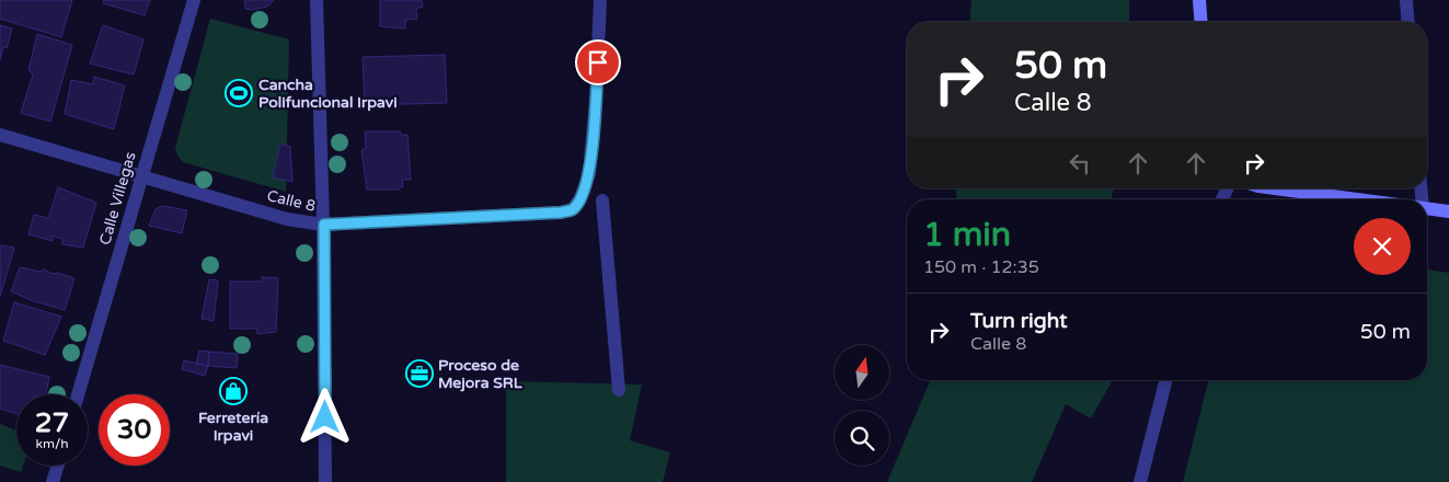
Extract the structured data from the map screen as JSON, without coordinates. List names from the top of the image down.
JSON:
{
  "streets": {
    "street": ["Calle Villegas", "Calle 8"]
  },
  "crossings": [
    ["Calle Villegas", "Calle 8"]
  ],
  "places": {
    "sports": ["Cancha Polifuncional Irpavi"],
    "office": ["Proceso de Mejora SRL"],
    "shop": ["Ferretería Irpavi"]
  },
  "north": "top",
  "page": {
    "turn": ["50 m", "Calle 8"],
    "heading": ["1 min", "150 m · 12:35"],
    "list": [
      {
        "name": "Turn right",
        "note": "Calle 8",
        "value": "50 m"
      }
    ],
    "speed": "27 km/h",
    "limit": "30"
  }
}
